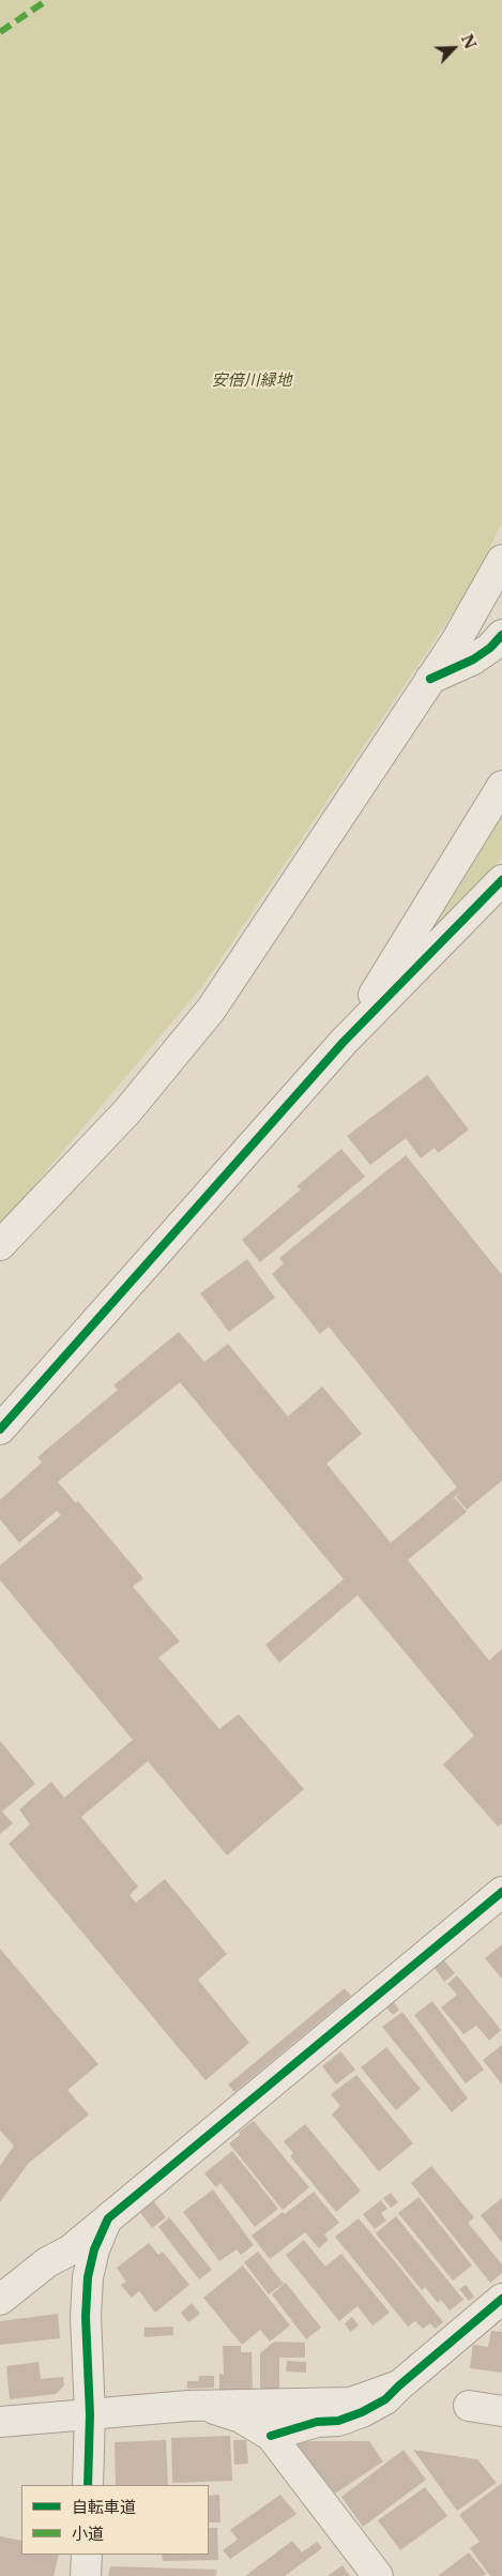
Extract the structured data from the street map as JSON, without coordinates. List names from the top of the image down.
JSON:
{
  "parks": ["安倍川緑地"],
  "legend": ["自転車道", "小道"],
  "north": "top right"
}
